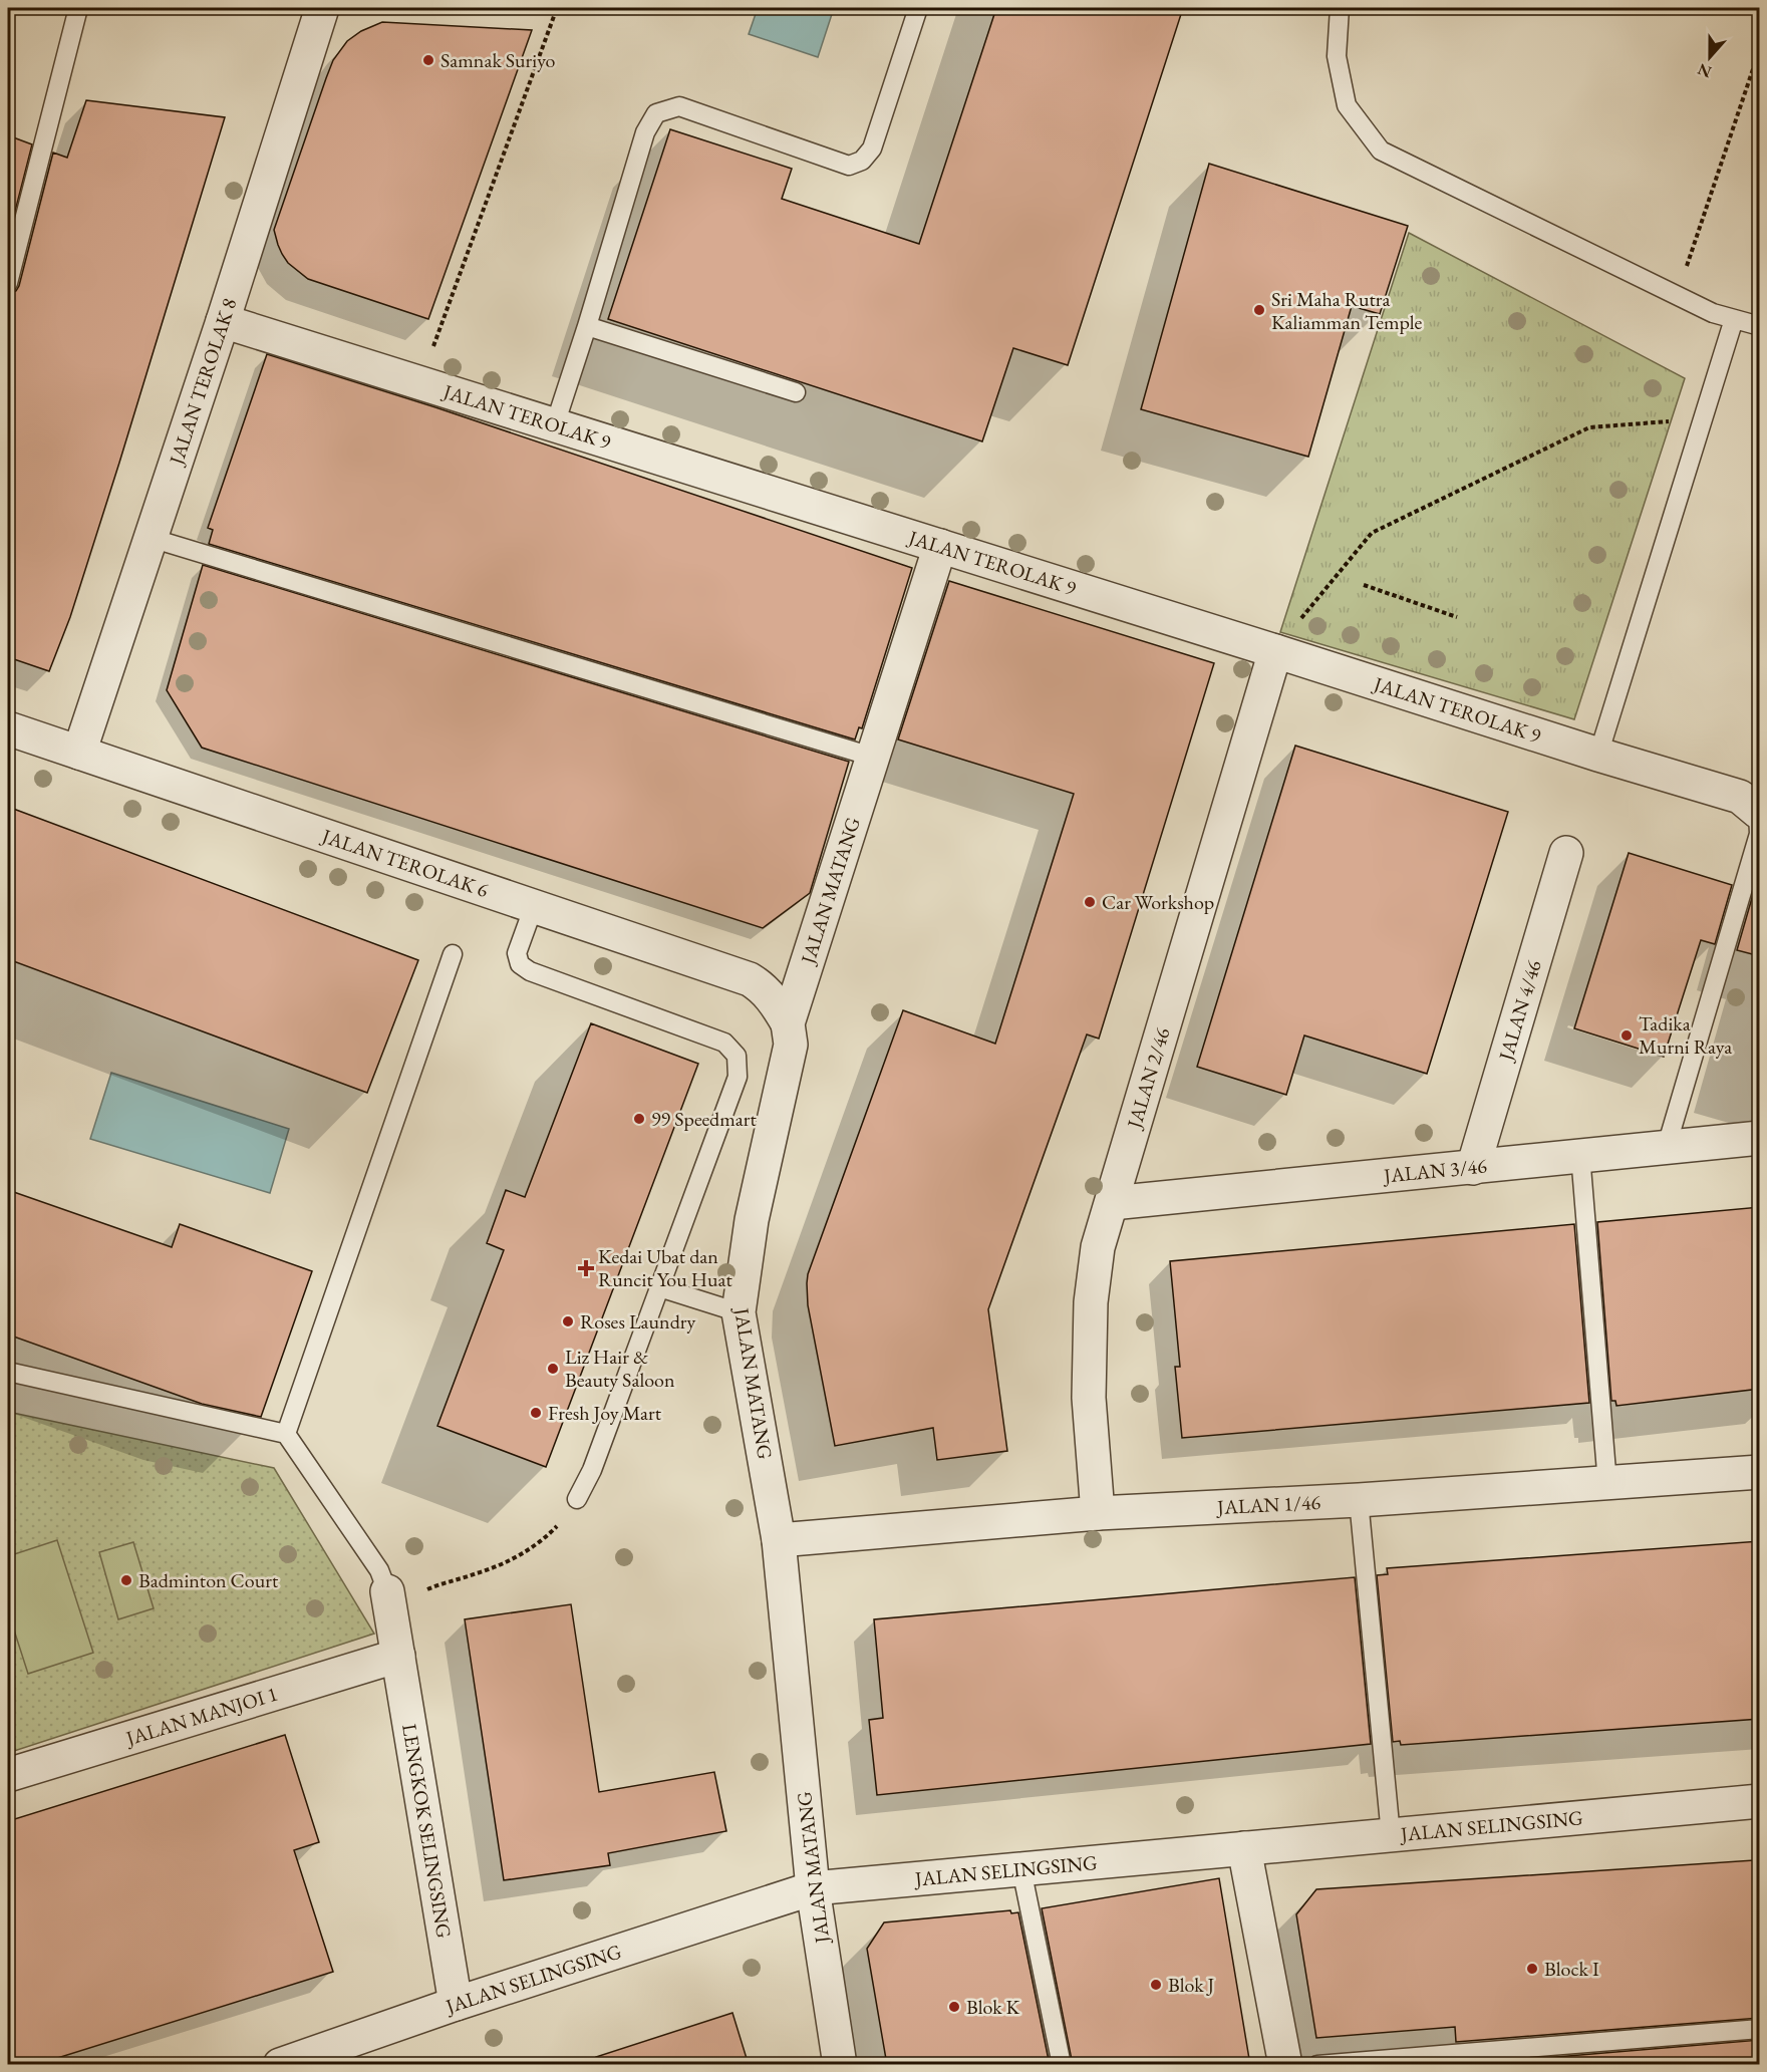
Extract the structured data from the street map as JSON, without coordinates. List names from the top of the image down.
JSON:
{
  "streets": {
    "street": [
      "JALAN TEROLAK 8",
      "JALAN TEROLAK 9",
      "JALAN TEROLAK 6",
      "JALAN MATANG",
      "JALAN 4/46",
      "JALAN 2/46",
      "JALAN 3/46",
      "JALAN 1/46",
      "JALAN MANJOI 1",
      "JALAN SELINGSING",
      "LENGKOK SELINGSING"
    ]
  },
  "crossings": [
    ["JALAN TEROLAK 8", "JALAN TEROLAK 9"],
    ["JALAN TEROLAK 8", "JALAN TEROLAK 6"],
    ["JALAN TEROLAK 9", "JALAN MATANG"],
    ["JALAN TEROLAK 9", "JALAN 2/46"],
    ["JALAN TEROLAK 6", "JALAN MATANG"],
    ["JALAN MATANG", "JALAN 1/46"],
    ["JALAN MATANG", "JALAN SELINGSING"],
    ["JALAN 4/46", "JALAN 3/46"],
    ["JALAN 2/46", "JALAN 3/46"],
    ["JALAN 2/46", "JALAN 1/46"],
    ["JALAN MANJOI 1", "LENGKOK SELINGSING"],
    ["JALAN SELINGSING", "LENGKOK SELINGSING"]
  ],
  "places": {
    "other": [
      "Samnak Suriyo",
      "Sri Maha Rutra Kaliamman Temple",
      "Car Workshop",
      "Tadika Murni Raya",
      "99 Speedmart",
      "Roses Laundry",
      "Liz Hair & Beauty Saloon",
      "Fresh Joy Mart",
      "Badminton Court",
      "Block I",
      "Blok J",
      "Blok K"
    ],
    "health": ["Kedai Ubat dan Runcit You Huat"]
  },
  "north": "bottom"
}
